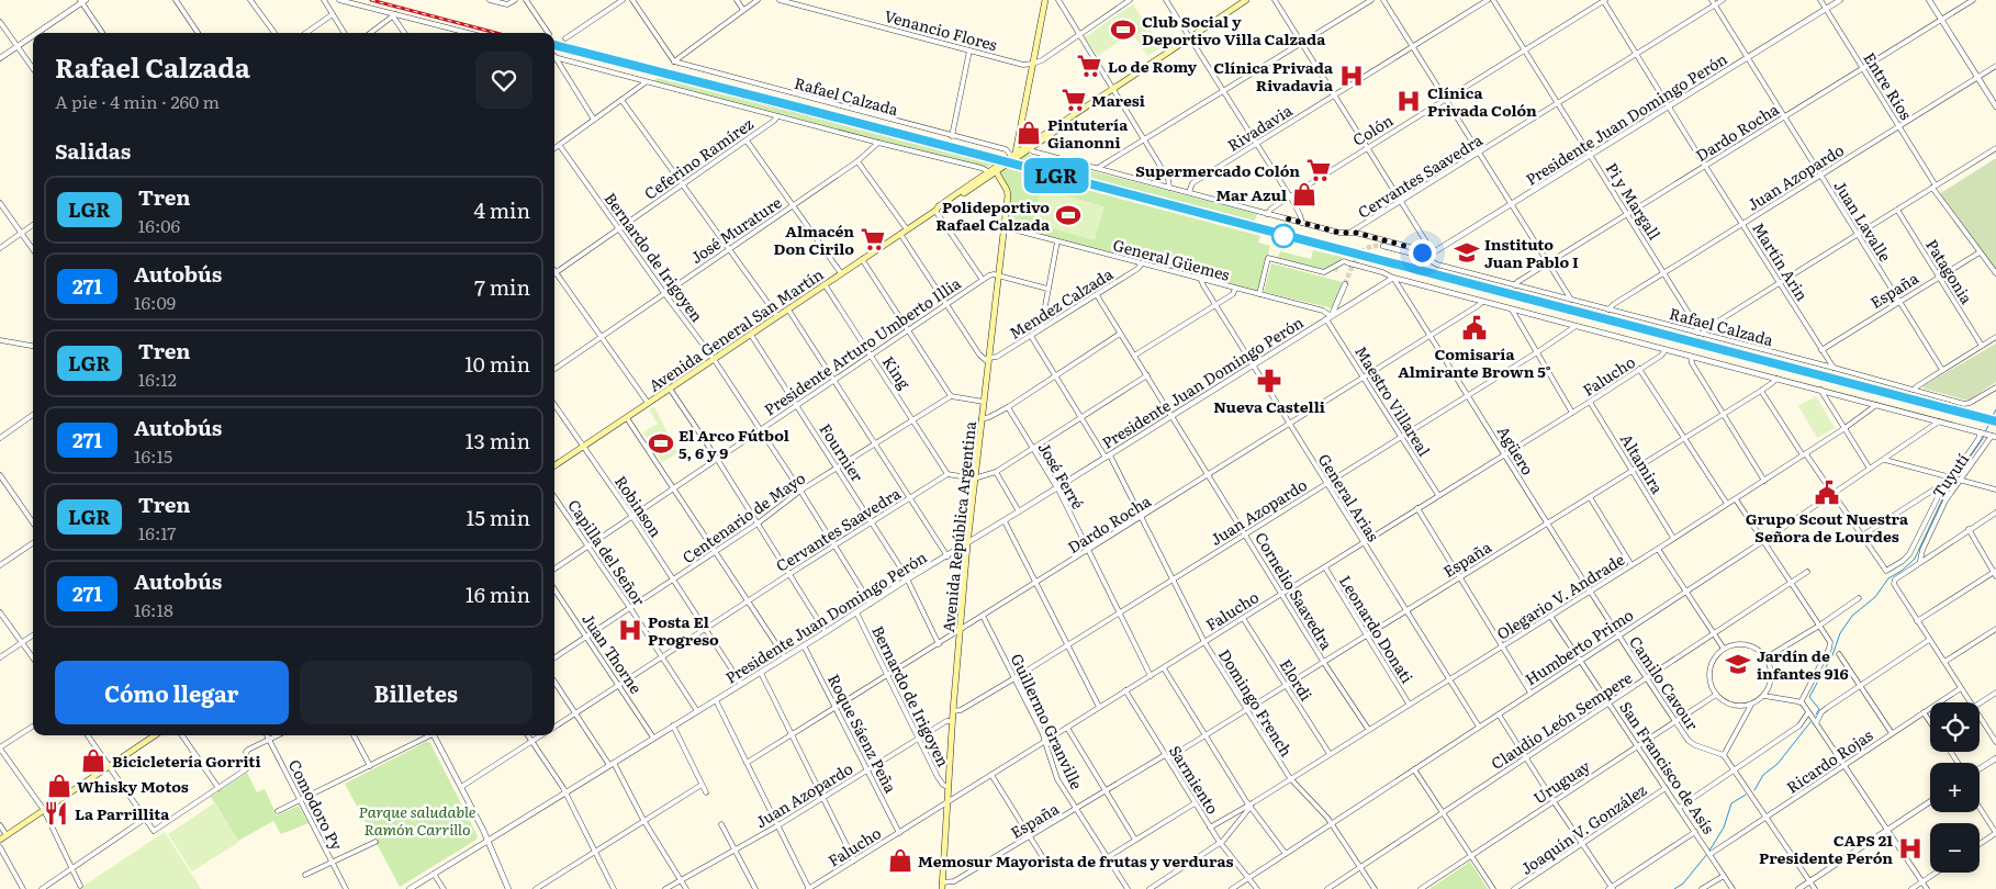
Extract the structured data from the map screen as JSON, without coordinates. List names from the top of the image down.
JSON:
{
  "streets": {
    "main road": ["Avenida General San Martín", "Avenida República Argentina"],
    "street": [
      "Venancio Flores",
      "Entre Ríos",
      "Rafael Calzada",
      "Presidente Juan Domingo Perón",
      "Rivadavia",
      "Colón",
      "Dardo Rocha",
      "Ceferino Ramírez",
      "Cervantes Saavedra",
      "Juan Azopardo",
      "Pi y Margall",
      "Juan Lavalle",
      "José Murature",
      "Bernardo de Irigoyen",
      "General Güemes",
      "Martín Arin",
      "Patagonia",
      "España",
      "Mendez Calzada",
      "Presidente Arturo Umberto Illia",
      "King",
      "Falucho",
      "Maestro Villareal",
      "Agüero",
      "Fournier",
      "Altamira",
      "José Ferré",
      "Tuyutí",
      "General Arias",
      "Robinson",
      "Centenario de Mayo",
      "Capilla del Señor",
      "Cornelio Saavedra",
      "Olegario V. Andrade",
      "Leonardo Donati",
      "Humberto Primo",
      "Juan Thorne",
      "Elordi",
      "Camilo Cavour",
      "Domingo French",
      "Claudio León Sempere",
      "Guillermo Granville",
      "Roque Sáenz Peña",
      "Ricardo Rojas",
      "San Francisco de Asís",
      "Sarmiento",
      "Uruguay",
      "Comodoro Py",
      "Joaquín V. González"
    ]
  },
  "crossings": [
    ["Entre Ríos", "Presidente Juan Domingo Perón"],
    ["Entre Ríos", "Dardo Rocha"],
    ["Entre Ríos", "Juan Azopardo"],
    ["Entre Ríos", "España"],
    ["Rafael Calzada", "Presidente Juan Domingo Perón"],
    ["Rafael Calzada", "Rivadavia"],
    ["Rafael Calzada", "Colón"],
    ["Rafael Calzada", "Dardo Rocha"],
    ["Rafael Calzada", "Cervantes Saavedra"],
    ["Rafael Calzada", "Juan Azopardo"],
    ["Rafael Calzada", "Pi y Margall"],
    ["Rafael Calzada", "Martín Arin"],
    ["Rafael Calzada", "Avenida General San Martín"],
    ["Presidente Juan Domingo Perón", "Pi y Margall"],
    ["Presidente Juan Domingo Perón", "Juan Lavalle"],
    ["Presidente Juan Domingo Perón", "Bernardo de Irigoyen"],
    ["Presidente Juan Domingo Perón", "General Güemes"],
    ["Presidente Juan Domingo Perón", "Martín Arin"],
    ["Presidente Juan Domingo Perón", "Maestro Villareal"],
    ["Presidente Juan Domingo Perón", "Agüero"],
    ["Presidente Juan Domingo Perón", "Fournier"],
    ["Presidente Juan Domingo Perón", "José Ferré"],
    ["Presidente Juan Domingo Perón", "General Arias"],
    ["Presidente Juan Domingo Perón", "Robinson"],
    ["Presidente Juan Domingo Perón", "Avenida República Argentina"],
    ["Presidente Juan Domingo Perón", "Capilla del Señor"],
    ["Presidente Juan Domingo Perón", "Cornelio Saavedra"],
    ["Presidente Juan Domingo Perón", "Juan Thorne"],
    ["Presidente Juan Domingo Perón", "Domingo French"],
    ["Presidente Juan Domingo Perón", "Roque Sáenz Peña"],
    ["Colón", "Pi y Margall"],
    ["Colón", "Martín Arin"],
    ["Dardo Rocha", "Pi y Margall"],
    ["Dardo Rocha", "Juan Lavalle"],
    ["Dardo Rocha", "Bernardo de Irigoyen"],
    ["Dardo Rocha", "Martín Arin"],
    ["Dardo Rocha", "Maestro Villareal"],
    ["Dardo Rocha", "Agüero"],
    ["Dardo Rocha", "Fournier"],
    ["Dardo Rocha", "José Ferré"],
    ["Dardo Rocha", "General Arias"],
    ["Dardo Rocha", "Avenida República Argentina"],
    ["Dardo Rocha", "Cornelio Saavedra"],
    ["Dardo Rocha", "Domingo French"],
    ["Dardo Rocha", "Guillermo Granville"],
    ["Dardo Rocha", "Roque Sáenz Peña"],
    ["Ceferino Ramírez", "Bernardo de Irigoyen"],
    ["Cervantes Saavedra", "Pi y Margall"],
    ["Cervantes Saavedra", "Juan Lavalle"],
    ["Cervantes Saavedra", "Bernardo de Irigoyen"],
    ["Cervantes Saavedra", "Martín Arin"],
    ["Cervantes Saavedra", "King"],
    ["Cervantes Saavedra", "Fournier"],
    ["Cervantes Saavedra", "Robinson"],
    ["Cervantes Saavedra", "Capilla del Señor"],
    ["Cervantes Saavedra", "Juan Thorne"],
    ["Juan Azopardo", "Pi y Margall"],
    ["Juan Azopardo", "Juan Lavalle"],
    ["Juan Azopardo", "Bernardo de Irigoyen"],
    ["Juan Azopardo", "Martín Arin"],
    ["Juan Azopardo", "Maestro Villareal"],
    ["Juan Azopardo", "Agüero"],
    ["Juan Azopardo", "José Ferré"],
    ["Juan Azopardo", "General Arias"],
    ["Juan Azopardo", "Avenida República Argentina"],
    ["Juan Azopardo", "Cornelio Saavedra"],
    ["Juan Azopardo", "Domingo French"],
    ["Juan Azopardo", "Guillermo Granville"],
    ["Juan Azopardo", "Roque Sáenz Peña"],
    ["Juan Lavalle", "España"],
    ["José Murature", "Bernardo de Irigoyen"],
    ["Bernardo de Irigoyen", "Avenida General San Martín"],
    ["Bernardo de Irigoyen", "Presidente Arturo Umberto Illia"],
    ["Bernardo de Irigoyen", "Centenario de Mayo"],
    ["Bernardo de Irigoyen", "Avenida República Argentina"],
    ["General Güemes", "Mendez Calzada"],
    ["General Güemes", "Maestro Villareal"],
    ["General Güemes", "General Arias"],
    ["General Güemes", "Avenida República Argentina"],
    ["Martín Arin", "España"],
    ["Patagonia", "España"],
    ["España", "Agüero"],
    ["España", "Altamira"],
    ["España", "General Arias"],
    ["España", "Avenida República Argentina"],
    ["España", "Cornelio Saavedra"],
    ["España", "Leonardo Donati"],
    ["España", "Elordi"],
    ["España", "Domingo French"],
    ["España", "Guillermo Granville"],
    ["España", "Sarmiento"],
    ["Mendez Calzada", "Avenida República Argentina"],
    ["Mendez Calzada", "Cornelio Saavedra"],
    ["Mendez Calzada", "Domingo French"],
    ["Avenida General San Martín", "King"],
    ["Avenida General San Martín", "Fournier"],
    ["Avenida General San Martín", "Robinson"],
    ["Avenida General San Martín", "Avenida República Argentina"],
    ["Presidente Arturo Umberto Illia", "King"],
    ["Presidente Arturo Umberto Illia", "Fournier"],
    ["Presidente Arturo Umberto Illia", "Robinson"],
    ["Presidente Arturo Umberto Illia", "Avenida República Argentina"],
    ["Presidente Arturo Umberto Illia", "Capilla del Señor"],
    ["King", "Centenario de Mayo"],
    ["Falucho", "Maestro Villareal"],
    ["Falucho", "Agüero"],
    ["Falucho", "Altamira"],
    ["Falucho", "José Ferré"],
    ["Falucho", "General Arias"],
    ["Falucho", "Avenida República Argentina"],
    ["Falucho", "Cornelio Saavedra"],
    ["Falucho", "Leonardo Donati"],
    ["Falucho", "Elordi"],
    ["Falucho", "Domingo French"],
    ["Falucho", "Guillermo Granville"],
    ["Falucho", "Roque Sáenz Peña"],
    ["Falucho", "Sarmiento"],
    ["Agüero", "Olegario V. Andrade"],
    ["Agüero", "Humberto Primo"],
    ["Agüero", "Camilo Cavour"],
    ["Fournier", "Centenario de Mayo"],
    ["Altamira", "Olegario V. Andrade"],
    ["General Arias", "Olegario V. Andrade"],
    ["General Arias", "Humberto Primo"],
    ["Robinson", "Centenario de Mayo"],
    ["Centenario de Mayo", "Capilla del Señor"],
    ["Centenario de Mayo", "Juan Thorne"],
    ["Cornelio Saavedra", "Olegario V. Andrade"],
    ["Olegario V. Andrade", "Leonardo Donati"],
    ["Olegario V. Andrade", "Elordi"],
    ["Olegario V. Andrade", "Domingo French"],
    ["Olegario V. Andrade", "San Francisco de Asís"],
    ["Olegario V. Andrade", "Sarmiento"],
    ["Humberto Primo", "Camilo Cavour"],
    ["Humberto Primo", "Domingo French"],
    ["Humberto Primo", "San Francisco de Asís"],
    ["Humberto Primo", "Sarmiento"],
    ["Camilo Cavour", "Claudio León Sempere"],
    ["Camilo Cavour", "Uruguay"],
    ["Domingo French", "Claudio León Sempere"],
    ["Claudio León Sempere", "San Francisco de Asís"],
    ["Ricardo Rojas", "San Francisco de Asís"],
    ["San Francisco de Asís", "Uruguay"],
    ["San Francisco de Asís", "Joaquín V. González"]
  ],
  "parks": ["Parque saludable Ramón Carrillo"],
  "places": {
    "sports": ["Club Social y Deportivo Villa Calzada", "Polideportivo Rafael Calzada", "El Arco Fútbol 5, 6 y 9"],
    "supermarket": [
      "Lo de Romy",
      "Maresi",
      "Supermercado Colón",
      "Almacén Don Cirilo"
    ],
    "hospital": [
      "Clínica Privada Rivadavia",
      "Clínica Privada Colón",
      "Posta El Progreso",
      "CAPS 21 Presidente Perón"
    ],
    "shop": [
      "Pintutería Gianonni",
      "Mar Azul",
      "Bicicletería Gorriti",
      "Whisky Motos",
      "Memosur Mayorista de frutas y verduras"
    ],
    "school or university": ["Instituto Juan Pablo I", "Jardín de infantes 916"],
    "public building": ["Comisaría Almirante Brown 5°", "Grupo Scout Nuestra Señora de Lourdes"],
    "pharmacy": ["Nueva Castelli"],
    "restaurant": ["La Parrillita"]
  },
  "page": {
    "on_map": "LGR",
    "heading": [
      ["Rafael Calzada", "A pie · 4 min · 260 m"],
      "Salidas"
    ],
    "list": [
      {
        "mark": "LGR",
        "name": "Tren",
        "note": "16:06",
        "value": "4 min"
      },
      {
        "mark": "271",
        "name": "Autobús",
        "note": "16:09",
        "value": "7 min"
      },
      {
        "mark": "LGR",
        "name": "Tren",
        "note": "16:12",
        "value": "10 min"
      },
      {
        "mark": "271",
        "name": "Autobús",
        "note": "16:15",
        "value": "13 min"
      },
      {
        "mark": "LGR",
        "name": "Tren",
        "note": "16:17",
        "value": "15 min"
      },
      {
        "mark": "271",
        "name": "Autobús",
        "note": "16:18",
        "value": "16 min"
      }
    ],
    "buttons": ["Cómo llegar", "Billetes"],
    "map_buttons": ["+", "−"]
  }
}
